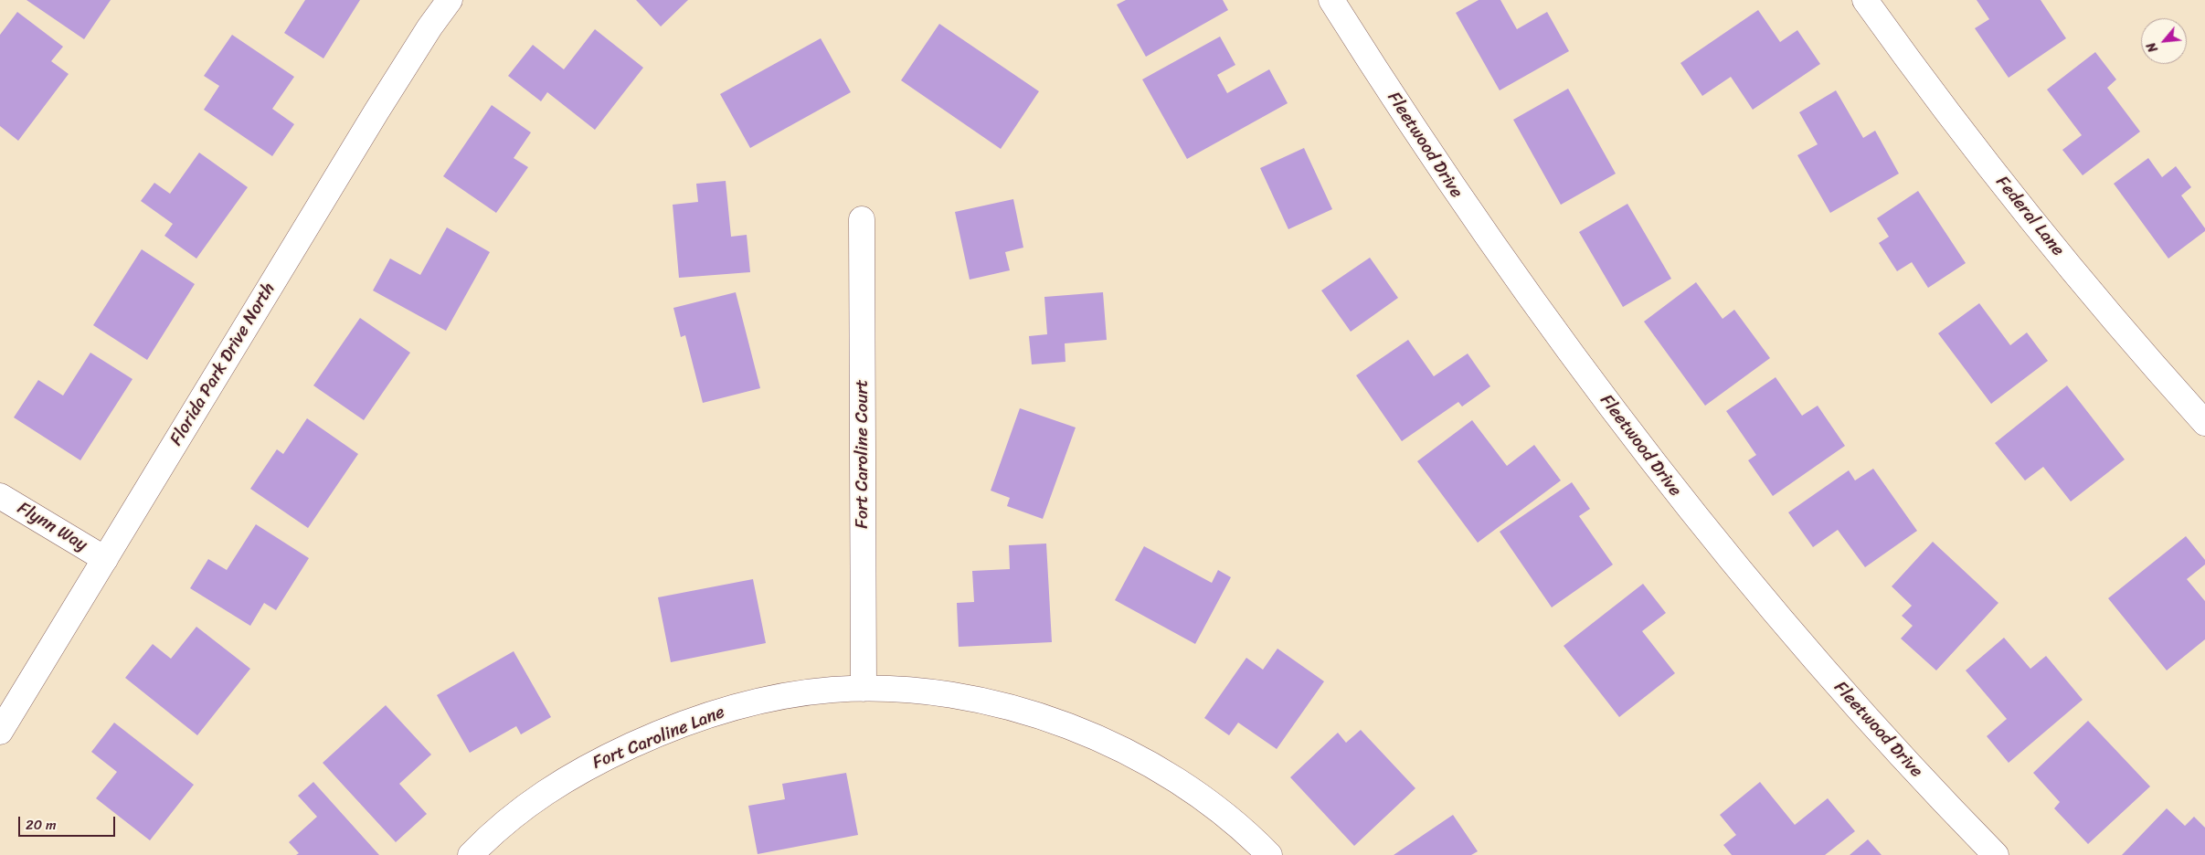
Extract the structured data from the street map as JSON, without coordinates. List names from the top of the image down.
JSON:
{
  "streets": {
    "street": [
      "Fleetwood Drive",
      "Federal Lane",
      "Florida Park Drive North",
      "Fort Caroline Court",
      "Flynn Way",
      "Fort Caroline Lane"
    ]
  },
  "crossings": [
    ["Florida Park Drive North", "Flynn Way"],
    ["Fort Caroline Court", "Fort Caroline Lane"]
  ],
  "scale_bar": "20 m",
  "north": "bottom left"
}
